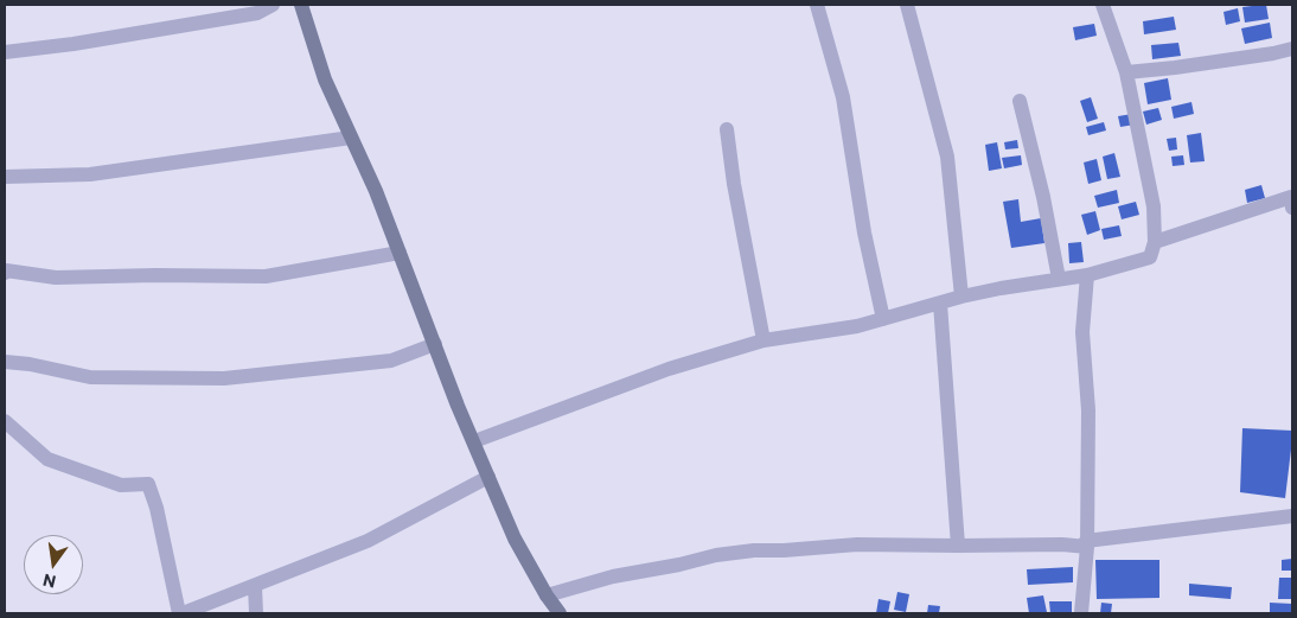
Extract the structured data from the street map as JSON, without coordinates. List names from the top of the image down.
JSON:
{
  "north": "bottom"
}
